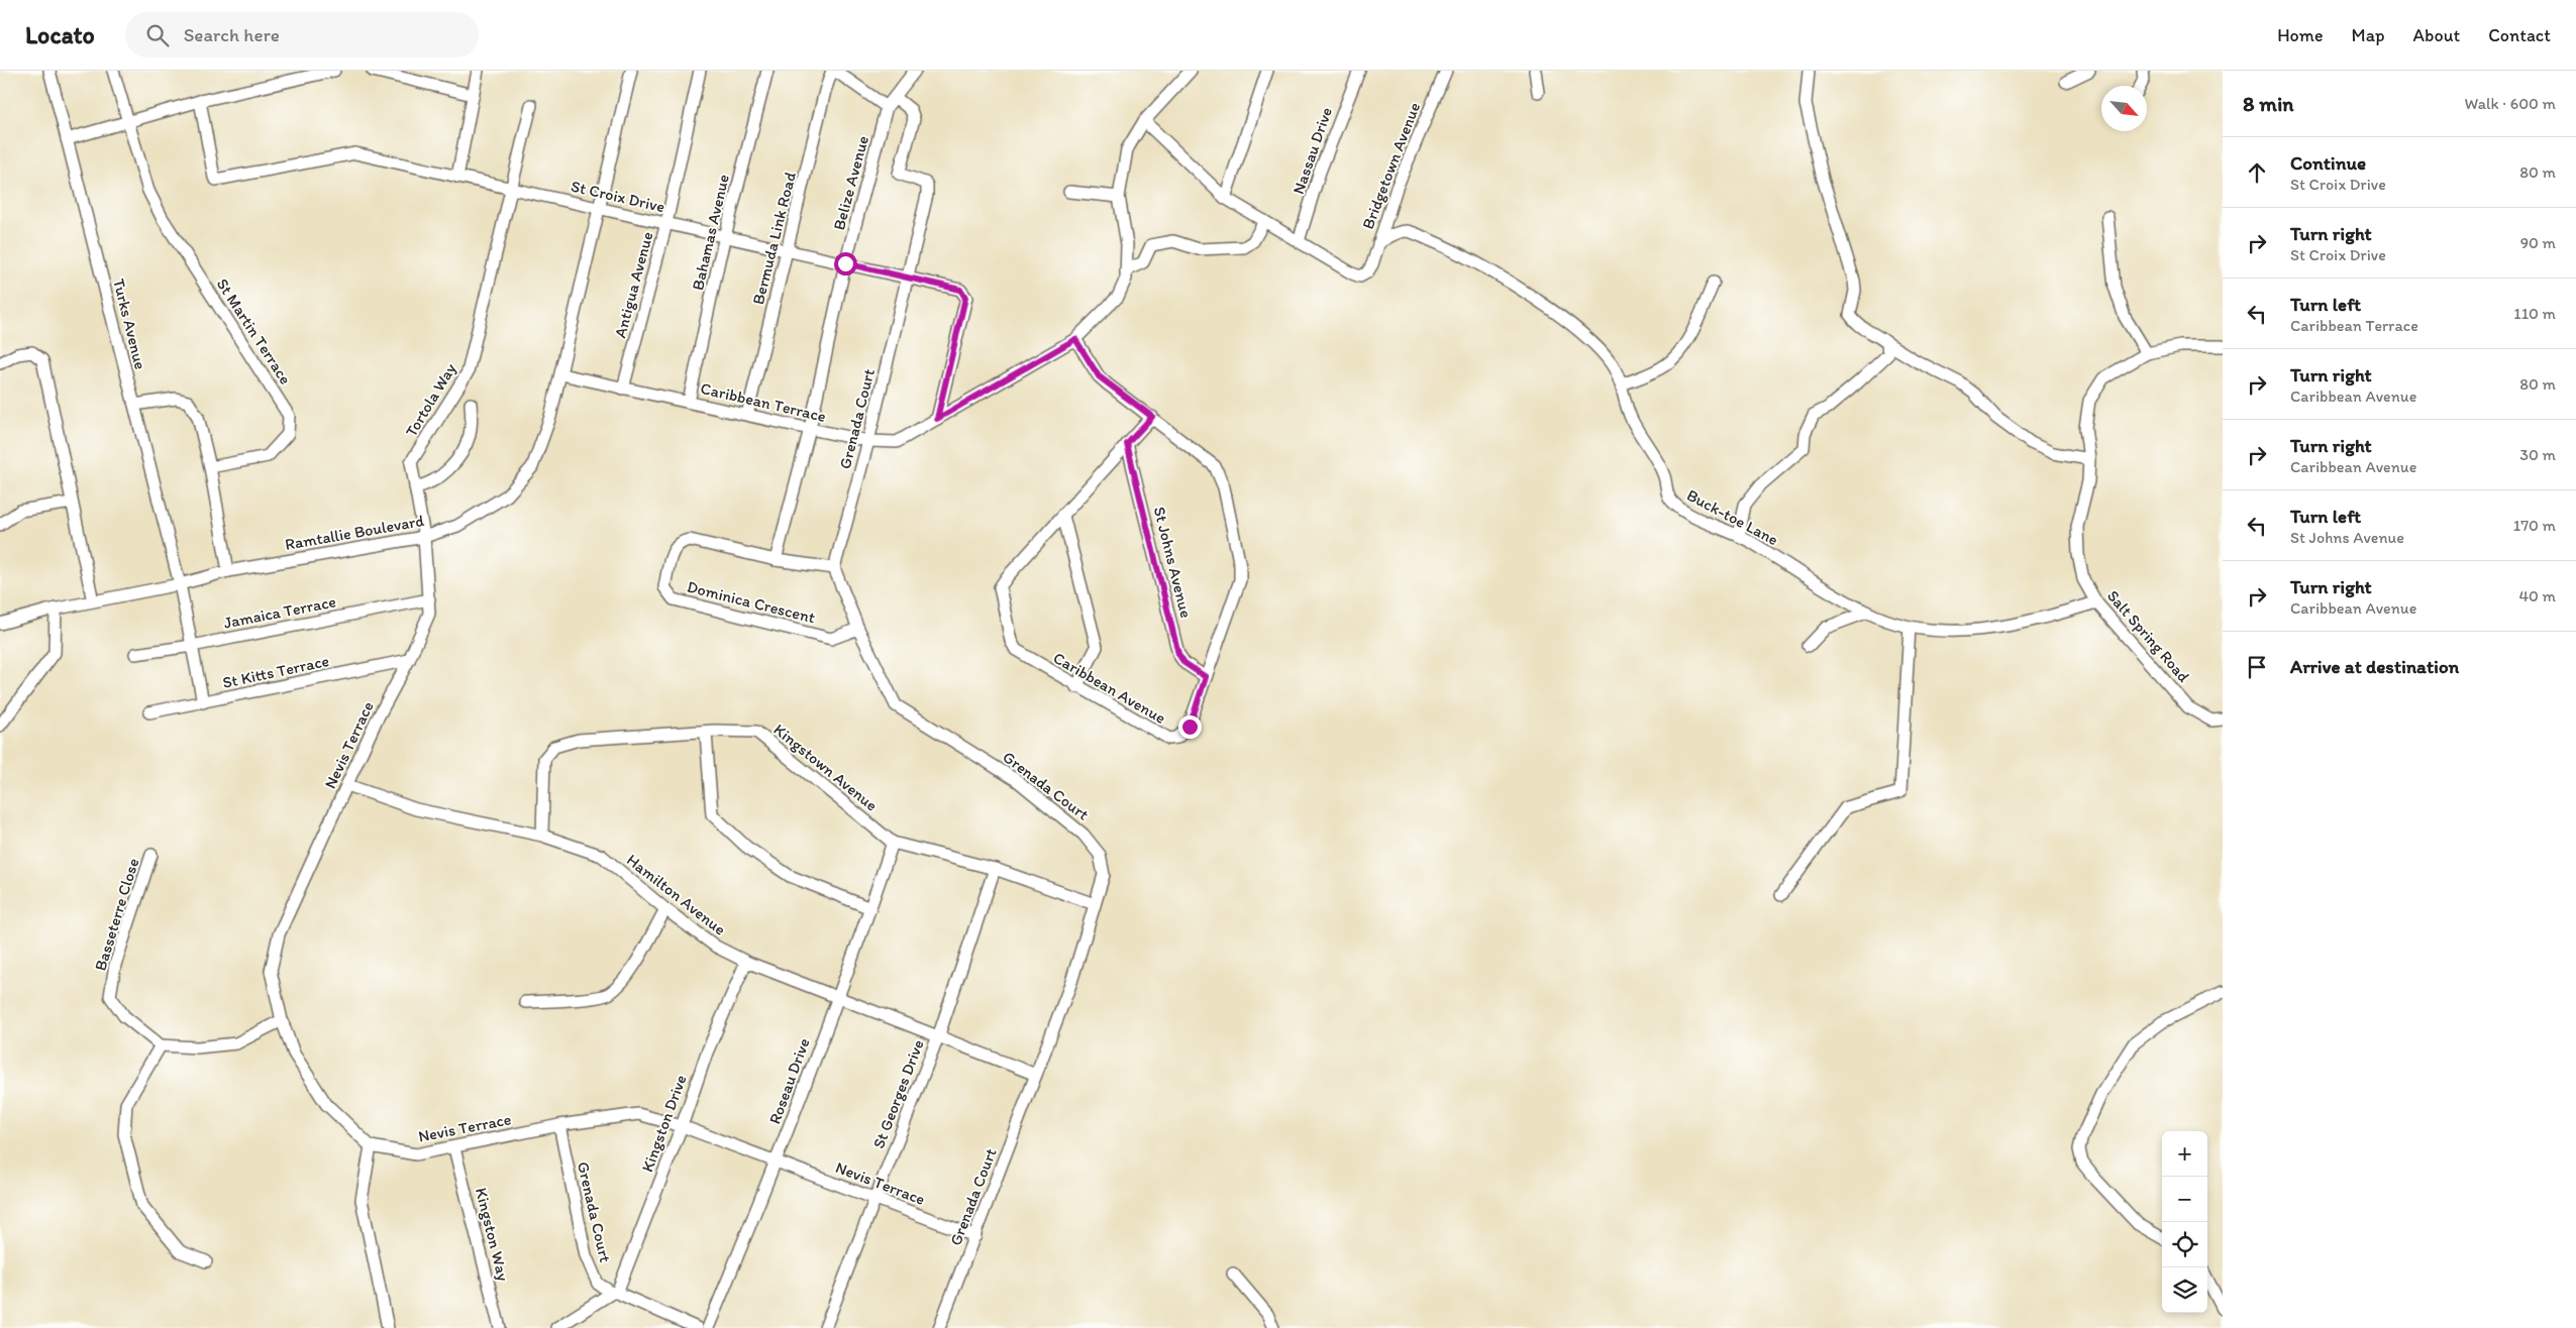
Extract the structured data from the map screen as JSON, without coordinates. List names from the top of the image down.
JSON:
{
  "streets": {
    "street": [
      "Nassau Drive",
      "Bridgetown Avenue",
      "Belize Avenue",
      "St Croix Drive",
      "Bahamas Avenue",
      "Bermuda Link Road",
      "Antigua Avenue",
      "Turks Avenue",
      "St Martin Terrace",
      "Tortola Way",
      "Caribbean Terrace",
      "Grenada Court",
      "Buck-toe Lane",
      "Ramtallie Boulevard",
      "St Johns Avenue",
      "Dominica Crescent",
      "Jamaica Terrace",
      "Salt Spring Road",
      "St Kitts Terrace",
      "Caribbean Avenue",
      "Nevis Terrace",
      "Kingstown Avenue",
      "Hamilton Avenue",
      "Basseterre Close",
      "Roseau Drive",
      "St Georges Drive",
      "Kingston Drive",
      "Kingston Way"
    ]
  },
  "crossings": [
    ["Nassau Drive", "Bridgetown Avenue"],
    ["Bridgetown Avenue", "Buck-toe Lane"],
    ["Belize Avenue", "St Croix Drive"],
    ["Belize Avenue", "Caribbean Terrace"],
    ["Belize Avenue", "Grenada Court"],
    ["St Croix Drive", "Bahamas Avenue"],
    ["St Croix Drive", "Bermuda Link Road"],
    ["St Croix Drive", "Antigua Avenue"],
    ["St Croix Drive", "Tortola Way"],
    ["St Croix Drive", "Caribbean Terrace"],
    ["St Croix Drive", "Grenada Court"],
    ["St Croix Drive", "Ramtallie Boulevard"],
    ["Bahamas Avenue", "Caribbean Terrace"],
    ["Bermuda Link Road", "Caribbean Terrace"],
    ["Antigua Avenue", "Caribbean Terrace"],
    ["Turks Avenue", "Ramtallie Boulevard"],
    ["Turks Avenue", "Jamaica Terrace"],
    ["Turks Avenue", "St Kitts Terrace"],
    ["Tortola Way", "Ramtallie Boulevard"],
    ["Tortola Way", "Nevis Terrace"],
    ["Caribbean Terrace", "Grenada Court"],
    ["Caribbean Terrace", "Ramtallie Boulevard"],
    ["Caribbean Terrace", "Caribbean Avenue"],
    ["Grenada Court", "Dominica Crescent"],
    ["Grenada Court", "Nevis Terrace"],
    ["Grenada Court", "Kingstown Avenue"],
    ["Grenada Court", "Hamilton Avenue"],
    ["Grenada Court", "Kingston Drive"],
    ["Buck-toe Lane", "Salt Spring Road"],
    ["Ramtallie Boulevard", "Nevis Terrace"],
    ["St Johns Avenue", "Caribbean Avenue"],
    ["Jamaica Terrace", "Nevis Terrace"],
    ["St Kitts Terrace", "Nevis Terrace"],
    ["Nevis Terrace", "Hamilton Avenue"],
    ["Nevis Terrace", "Roseau Drive"],
    ["Nevis Terrace", "St Georges Drive"],
    ["Nevis Terrace", "Kingston Drive"],
    ["Nevis Terrace", "Kingston Way"],
    ["Kingstown Avenue", "Hamilton Avenue"],
    ["Kingstown Avenue", "Roseau Drive"],
    ["Kingstown Avenue", "St Georges Drive"],
    ["Hamilton Avenue", "Roseau Drive"],
    ["Hamilton Avenue", "St Georges Drive"],
    ["Hamilton Avenue", "Kingston Drive"]
  ],
  "north": "bottom right",
  "page": {
    "header": "Locato",
    "search": "Search here",
    "nav": [
      "Home",
      "Map",
      "About",
      "Contact"
    ],
    "heading": ["8 min", "Walk · 600 m"],
    "list": [
      ["Continue", "St Croix Drive", "80 m"],
      ["Turn right", "St Croix Drive", "90 m"],
      ["Turn left", "Caribbean Terrace", "110 m"],
      ["Turn right", "Caribbean Avenue", "80 m"],
      ["Turn right", "Caribbean Avenue", "30 m"],
      ["Turn left", "St Johns Avenue", "170 m"],
      ["Turn right", "Caribbean Avenue", "40 m"],
      "Arrive at destination"
    ],
    "map_buttons": ["+", "−"]
  }
}
